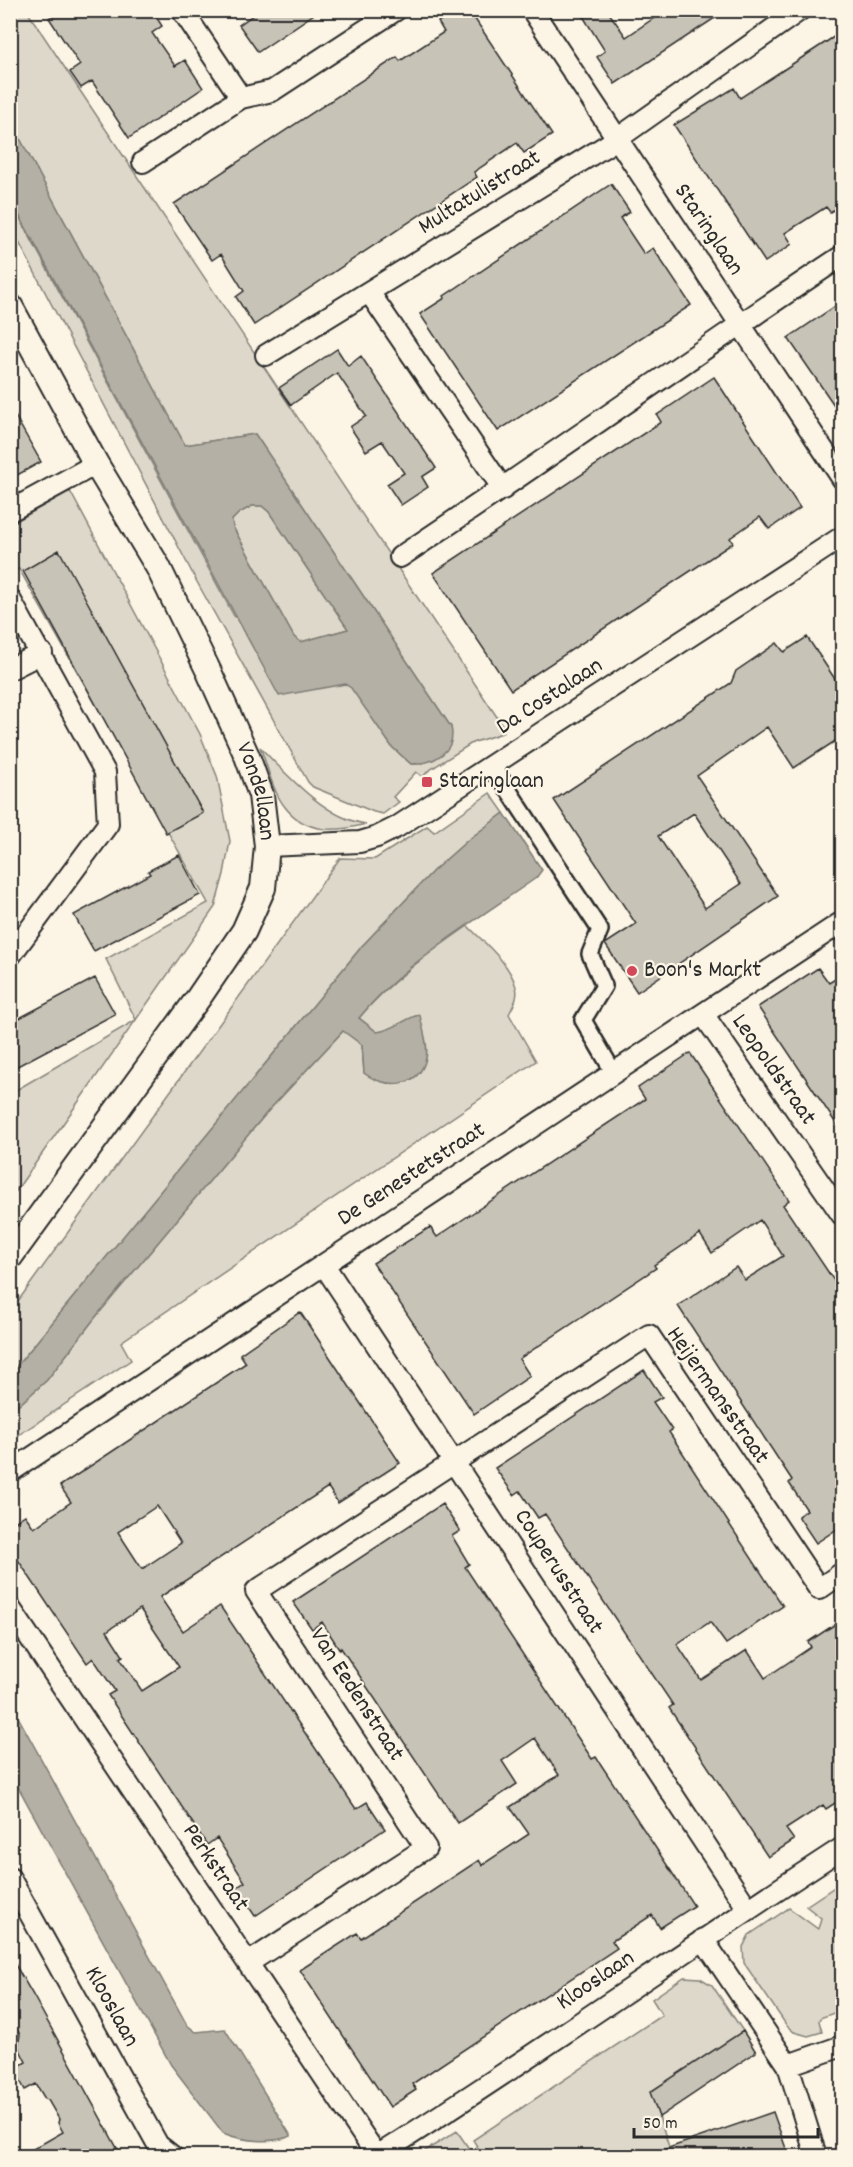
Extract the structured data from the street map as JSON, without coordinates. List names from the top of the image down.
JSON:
{
  "streets": {
    "street": [
      "Multatulistraat",
      "Staringlaan",
      "Da Costalaan",
      "Vondellaan",
      "Leopoldstraat",
      "De Genestetstraat",
      "Heijermansstraat",
      "Couperusstraat",
      "Van Eedenstraat",
      "Perkstraat",
      "Klooslaan"
    ]
  },
  "crossings": [
    ["Multatulistraat", "Staringlaan"],
    ["Da Costalaan", "Vondellaan"],
    ["Leopoldstraat", "De Genestetstraat"],
    ["De Genestetstraat", "Couperusstraat"],
    ["Heijermansstraat", "Couperusstraat"],
    ["Heijermansstraat", "Van Eedenstraat"],
    ["Couperusstraat", "Van Eedenstraat"],
    ["Couperusstraat", "Klooslaan"],
    ["Van Eedenstraat", "Perkstraat"],
    ["Perkstraat", "Klooslaan"]
  ],
  "places": {
    "transit": ["Staringlaan"],
    "other": ["Boon's Markt"]
  },
  "scale_bar": "50 m"
}
